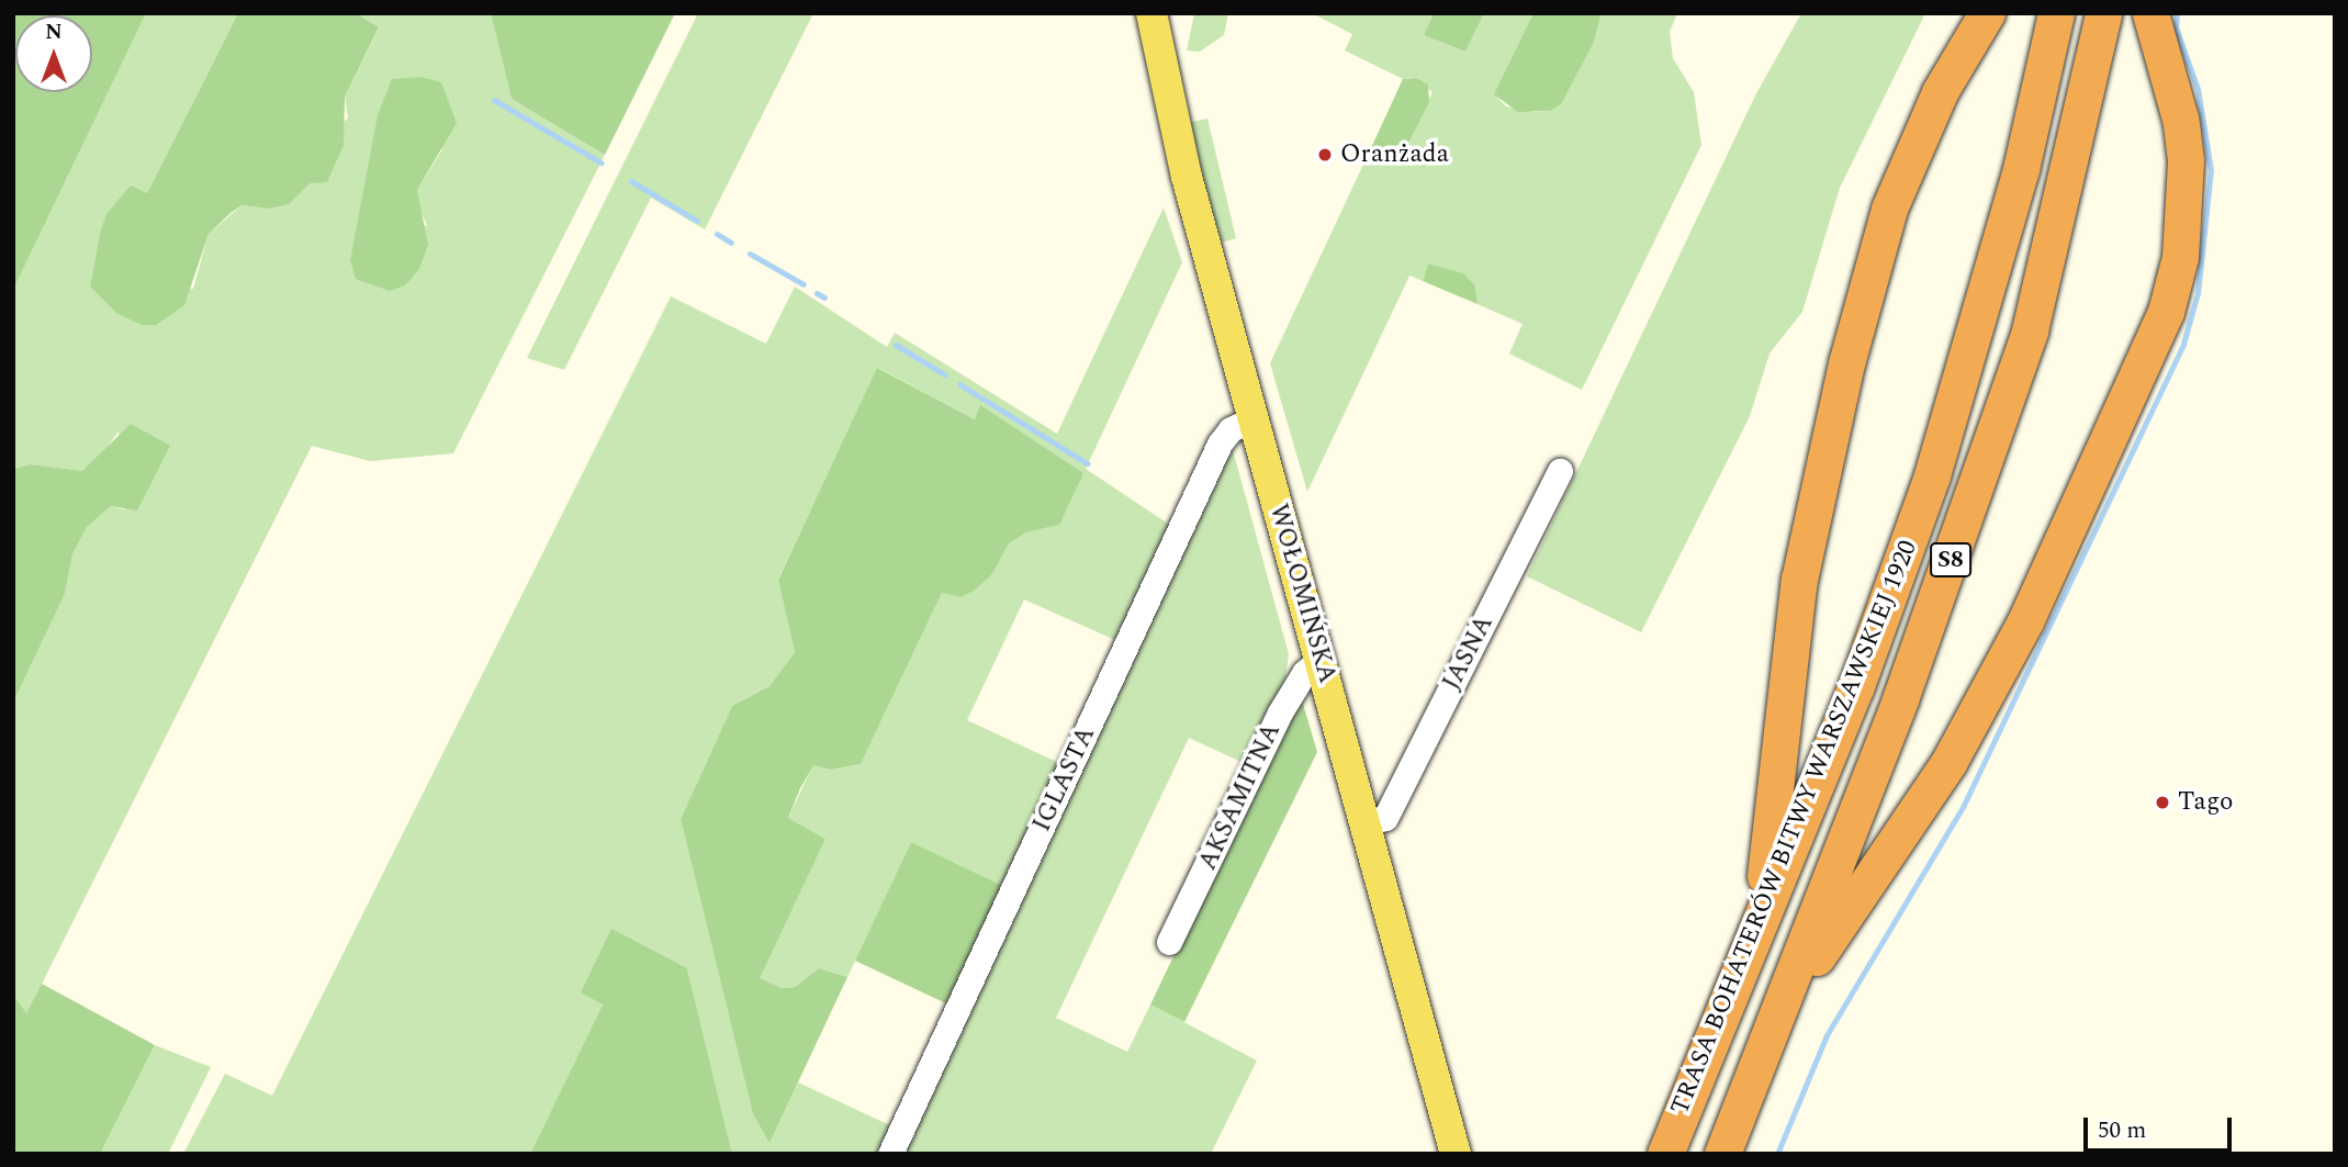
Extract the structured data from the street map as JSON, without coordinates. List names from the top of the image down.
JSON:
{
  "streets": {
    "highway": ["S8", "TRASA BOHATERÓW BITWY WARSZAWSKIEJ 1920"],
    "main road": ["WOŁOMIŃSKA"],
    "street": ["JASNA", "IGLASTA", "AKSAMITNA"]
  },
  "crossings": [
    ["WOŁOMIŃSKA", "JASNA"],
    ["WOŁOMIŃSKA", "IGLASTA"],
    ["WOŁOMIŃSKA", "AKSAMITNA"]
  ],
  "places": ["Oranżada", "Tago"],
  "scale_bar": "50 m",
  "north": "top"
}
